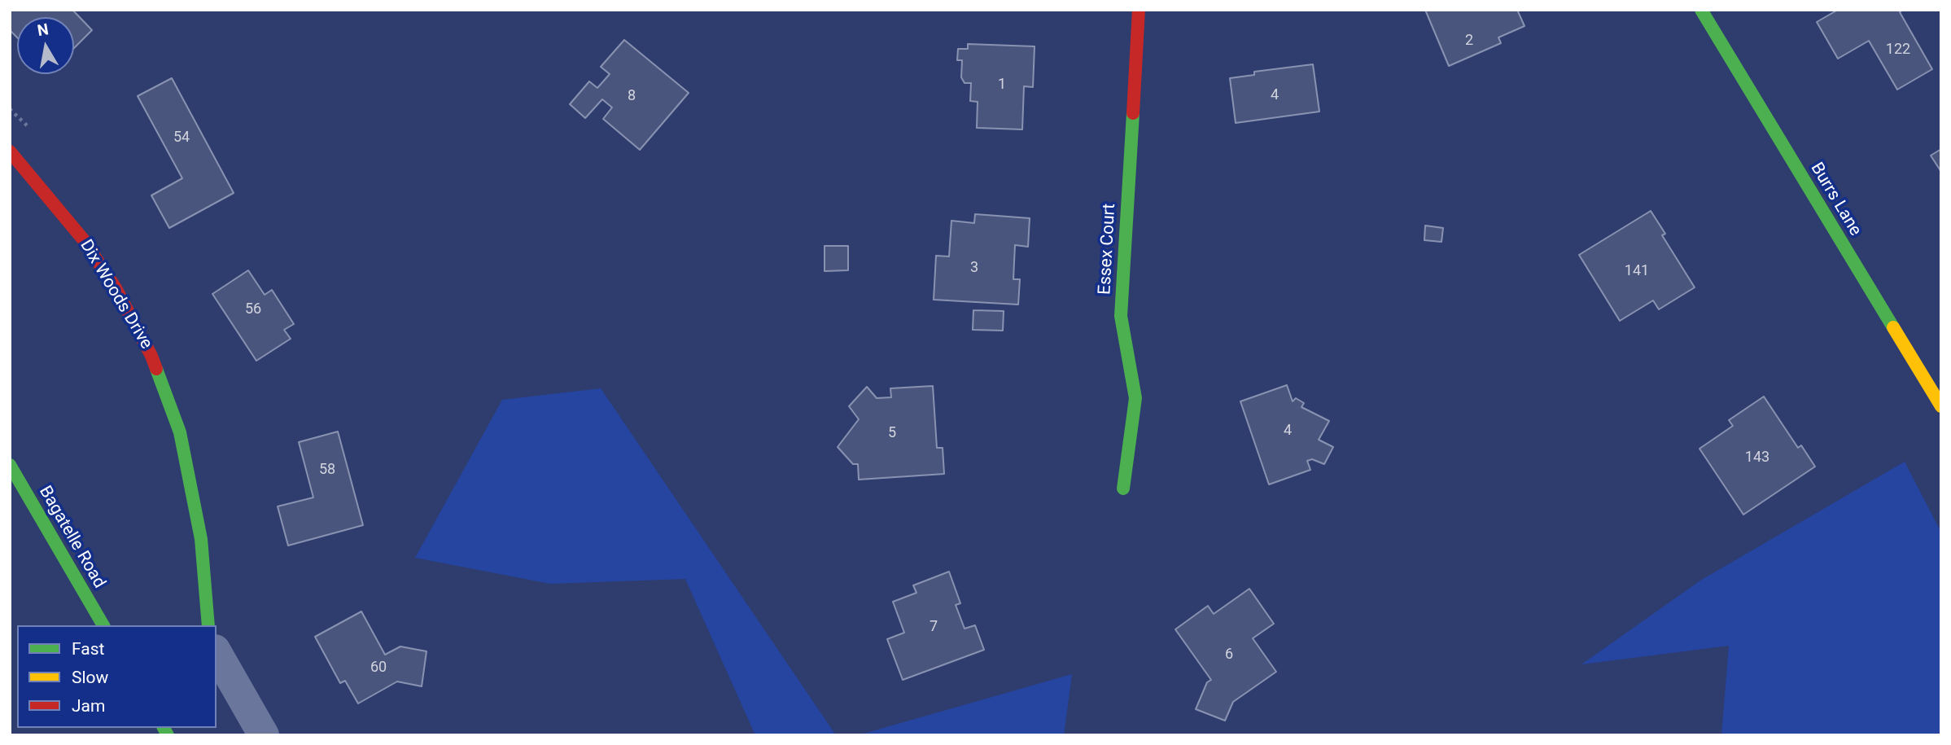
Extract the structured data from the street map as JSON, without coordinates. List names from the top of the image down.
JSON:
{
  "streets": {
    "street": [
      "Burrs Lane",
      "Essex Court",
      "Dix Woods Drive",
      "Bagatelle Road"
    ]
  },
  "house_numbers": [
    "2",
    "122",
    "1",
    "4",
    "8",
    "54",
    "3",
    "141",
    "56",
    "4",
    "5",
    "143",
    "58",
    "7",
    "6",
    "60"
  ],
  "legend": ["Fast", "Slow", "Jam"],
  "north": "top"
}
